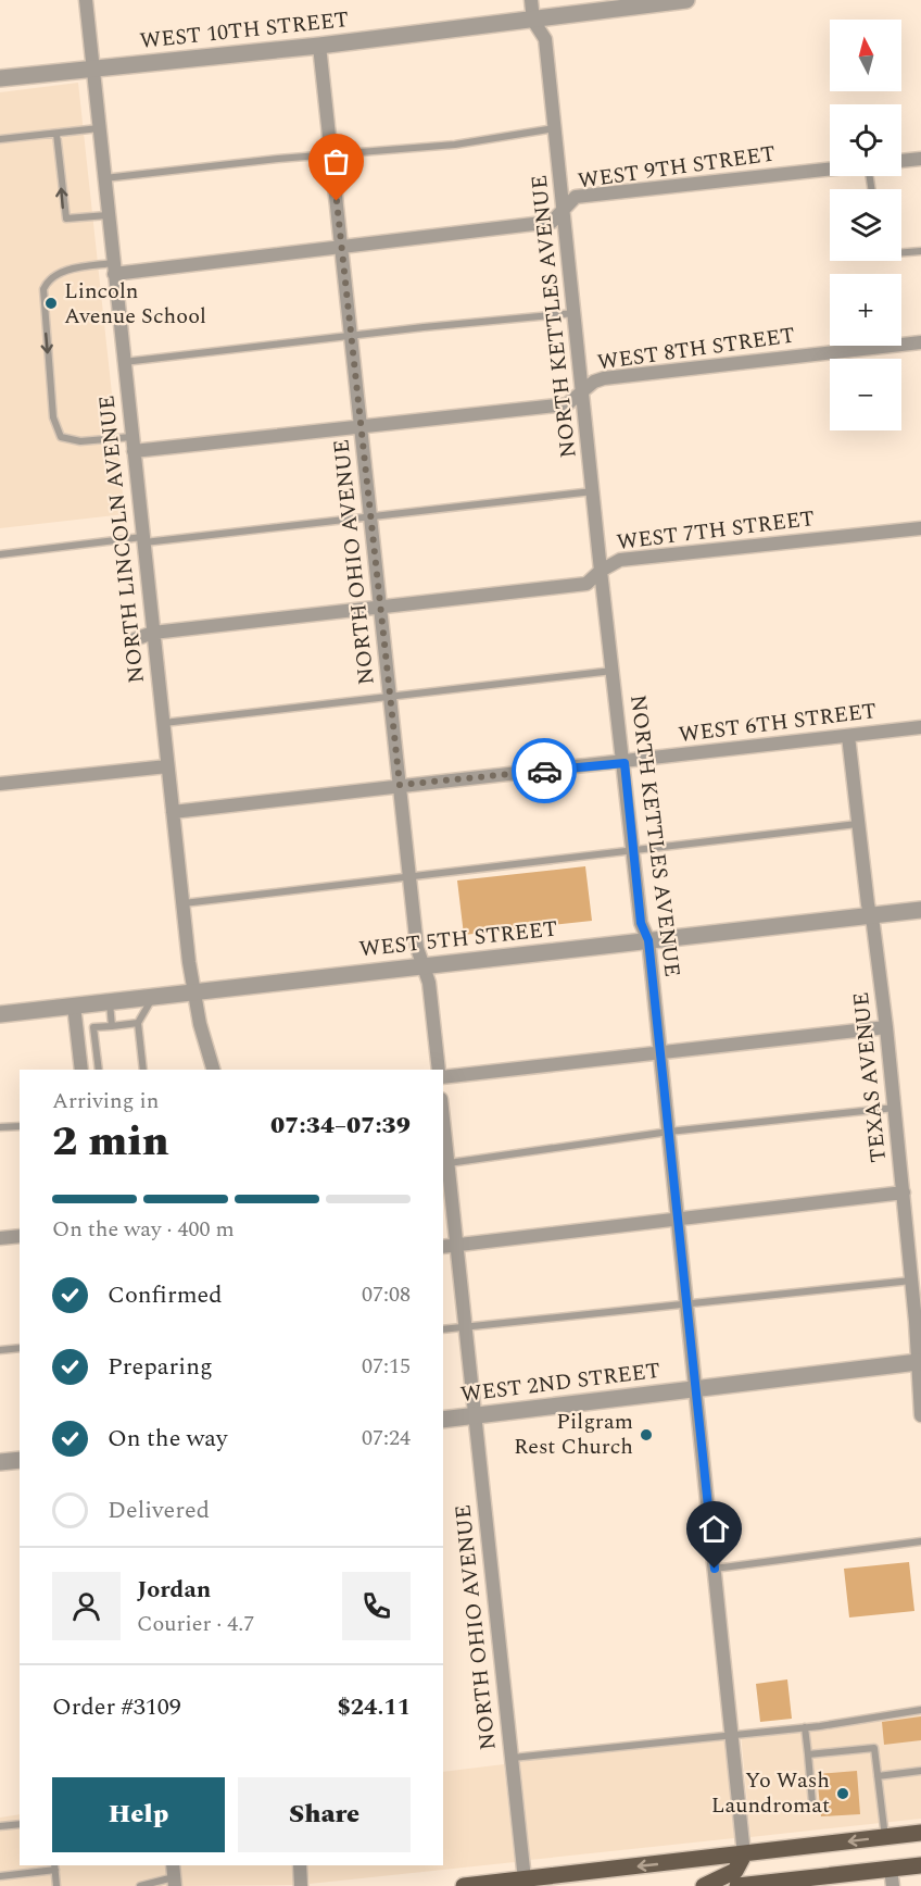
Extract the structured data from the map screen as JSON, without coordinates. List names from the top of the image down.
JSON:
{
  "streets": {
    "street": [
      "WEST 10TH STREET",
      "WEST 9TH STREET",
      "NORTH KETTLES AVENUE",
      "WEST 8TH STREET",
      "WEST 7TH STREET",
      "NORTH LINCOLN AVENUE",
      "NORTH OHIO AVENUE",
      "WEST 6TH STREET",
      "WEST 5TH STREET",
      "TEXAS AVENUE",
      "WEST 2ND STREET"
    ]
  },
  "crossings": [
    ["WEST 10TH STREET", "NORTH KETTLES AVENUE"],
    ["WEST 10TH STREET", "NORTH LINCOLN AVENUE"],
    ["WEST 10TH STREET", "NORTH OHIO AVENUE"],
    ["WEST 9TH STREET", "NORTH KETTLES AVENUE"],
    ["WEST 9TH STREET", "NORTH LINCOLN AVENUE"],
    ["WEST 9TH STREET", "NORTH OHIO AVENUE"],
    ["NORTH KETTLES AVENUE", "WEST 8TH STREET"],
    ["NORTH KETTLES AVENUE", "WEST 7TH STREET"],
    ["NORTH KETTLES AVENUE", "WEST 6TH STREET"],
    ["NORTH KETTLES AVENUE", "WEST 5TH STREET"],
    ["NORTH KETTLES AVENUE", "WEST 2ND STREET"],
    ["WEST 8TH STREET", "NORTH LINCOLN AVENUE"],
    ["WEST 8TH STREET", "NORTH OHIO AVENUE"],
    ["WEST 7TH STREET", "NORTH LINCOLN AVENUE"],
    ["WEST 7TH STREET", "NORTH OHIO AVENUE"],
    ["NORTH LINCOLN AVENUE", "WEST 6TH STREET"],
    ["NORTH LINCOLN AVENUE", "WEST 5TH STREET"],
    ["NORTH OHIO AVENUE", "WEST 6TH STREET"],
    ["NORTH OHIO AVENUE", "WEST 5TH STREET"],
    ["NORTH OHIO AVENUE", "WEST 2ND STREET"],
    ["WEST 6TH STREET", "TEXAS AVENUE"],
    ["WEST 5TH STREET", "TEXAS AVENUE"],
    ["TEXAS AVENUE", "WEST 2ND STREET"]
  ],
  "places": ["Lincoln Avenue School", "Pilgram Rest Church", "Yo Wash Laundromat"],
  "north": "top",
  "page": {
    "map_buttons": ["+", "−"],
    "heading": ["2 min", "Arriving in", "07:34–07:39"],
    "panel": [
      "Jordan",
      "Courier · 4.7",
      "Order #3109",
      "$24.11"
    ],
    "bar": "On the way · 400 m",
    "list": [
      ["Confirmed", "07:08"],
      ["Preparing", "07:15"],
      ["On the way", "07:24"],
      "Delivered"
    ],
    "buttons": ["Help", "Share"]
  }
}
